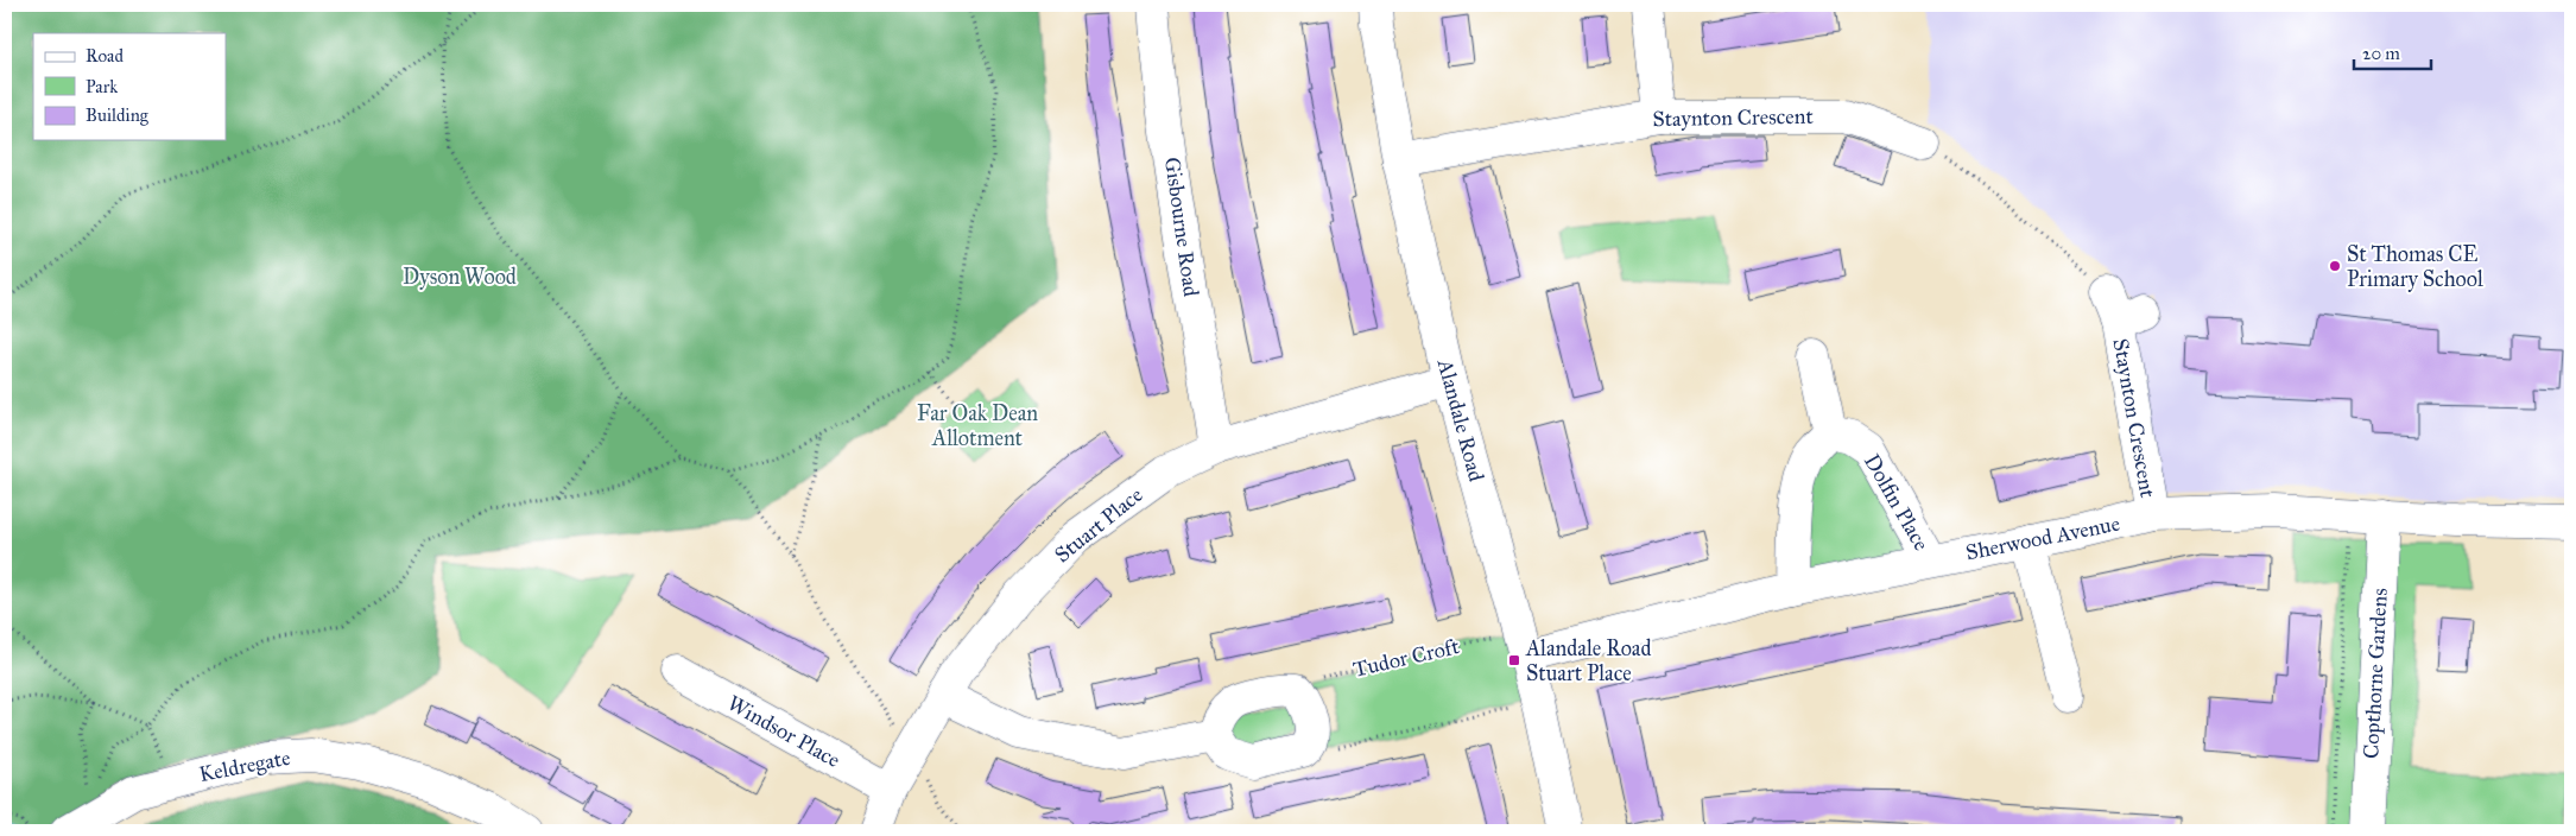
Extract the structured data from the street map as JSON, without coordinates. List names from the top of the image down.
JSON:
{
  "streets": {
    "street": [
      "Staynton Crescent",
      "Gisbourne Road",
      "Alandale Road",
      "Dolfin Place",
      "Stuart Place",
      "Sherwood Avenue",
      "Copthorne Gardens",
      "Windsor Place",
      "Keldregate"
    ],
    "path": ["Tudor Croft"]
  },
  "crossings": [
    ["Staynton Crescent", "Alandale Road"],
    ["Staynton Crescent", "Sherwood Avenue"],
    ["Gisbourne Road", "Stuart Place"],
    ["Alandale Road", "Stuart Place"],
    ["Alandale Road", "Sherwood Avenue"],
    ["Alandale Road", "Tudor Croft"],
    ["Dolfin Place", "Sherwood Avenue"],
    ["Stuart Place", "Windsor Place"],
    ["Sherwood Avenue", "Tudor Croft"],
    ["Sherwood Avenue", "Copthorne Gardens"]
  ],
  "parks": ["Dyson Wood", "Far Oak Dean Allotment"],
  "places": {
    "other": ["St Thomas CE Primary School"],
    "transit": ["Alandale Road Stuart Place"]
  },
  "legend": ["Road", "Park", "Building"],
  "scale_bar": "20 m"
}
